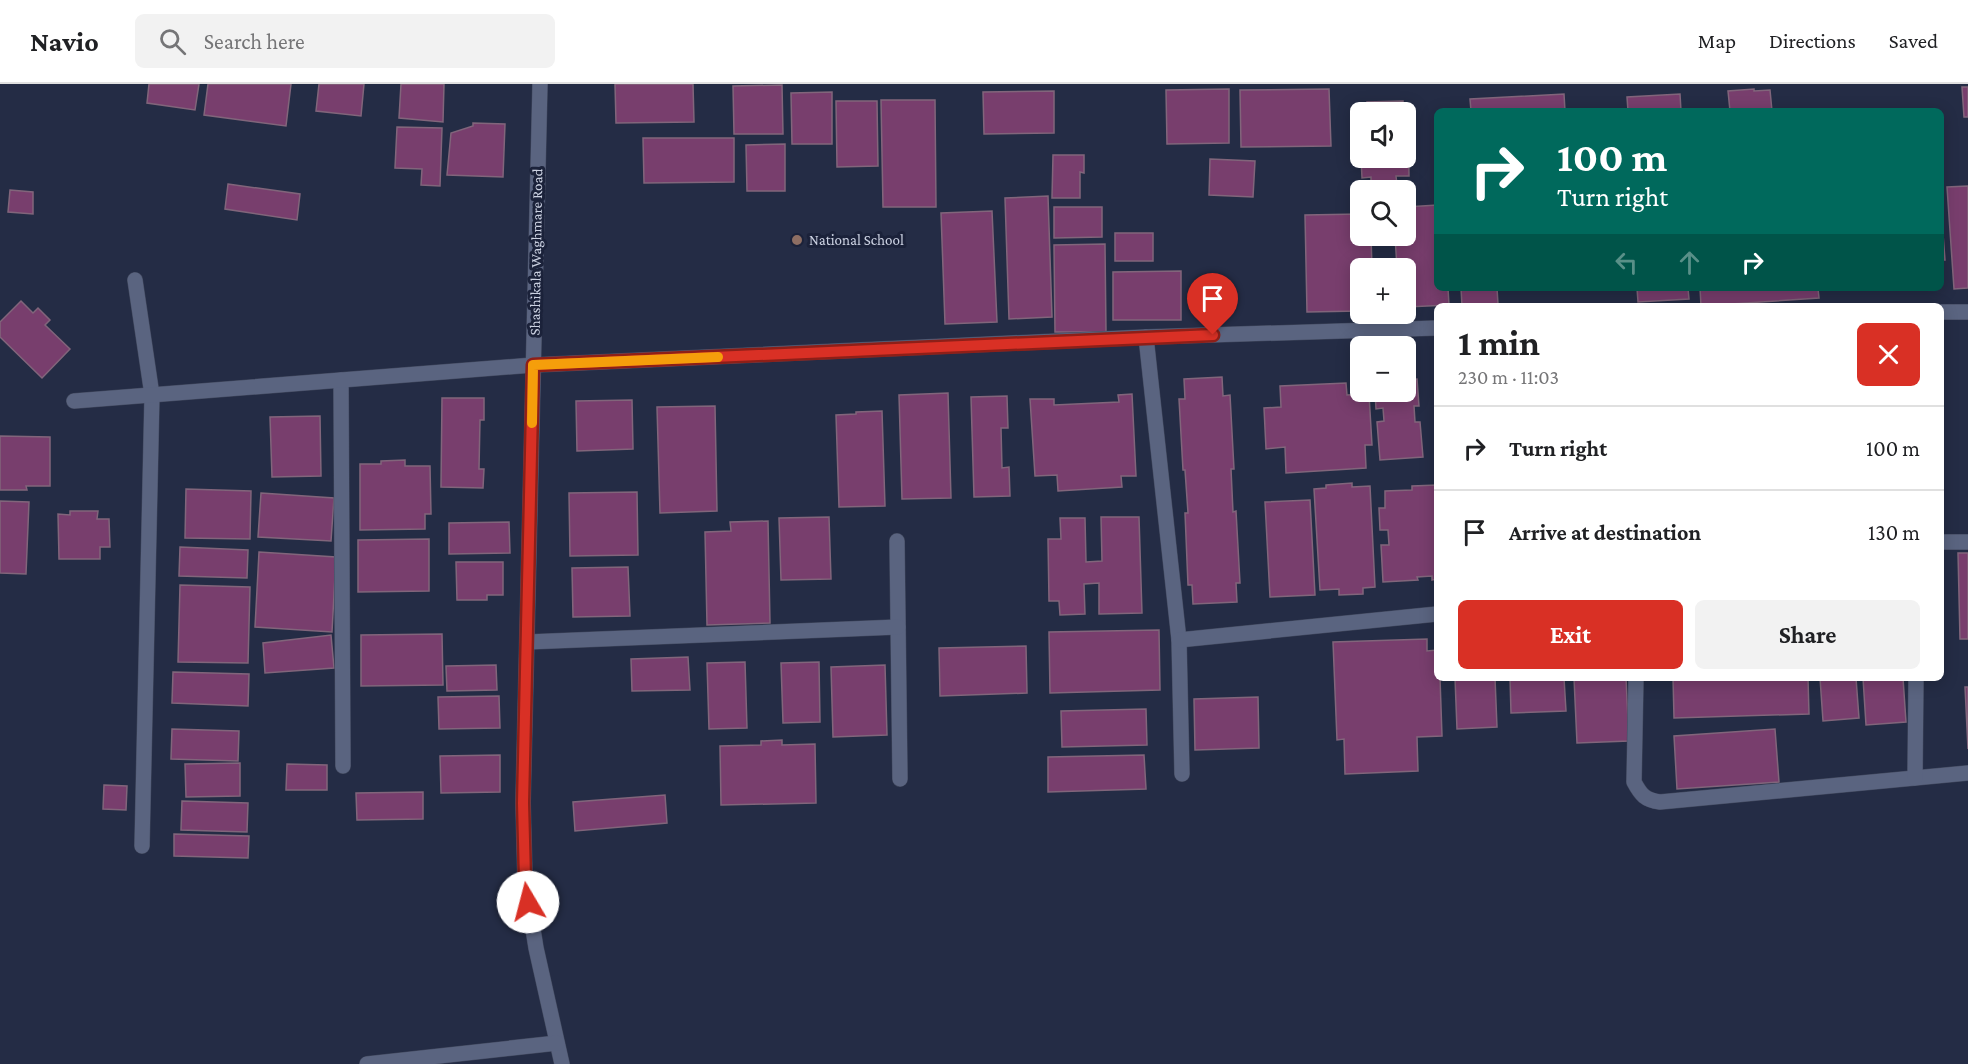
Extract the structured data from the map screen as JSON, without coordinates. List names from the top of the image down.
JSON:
{
  "streets": {
    "street": ["Shashikala Waghmare Road"]
  },
  "places": ["National School"],
  "page": {
    "header": "Navio",
    "search": "Search here",
    "nav": ["Map", "Directions", "Saved"],
    "map_buttons": ["+", "−"],
    "turn": ["100 m", "Turn right"],
    "heading": ["1 min", "230 m · 11:03"],
    "list": [
      {
        "name": "Turn right",
        "value": "100 m"
      },
      {
        "name": "Arrive at destination",
        "value": "130 m"
      }
    ],
    "buttons": ["Exit", "Share"]
  }
}
